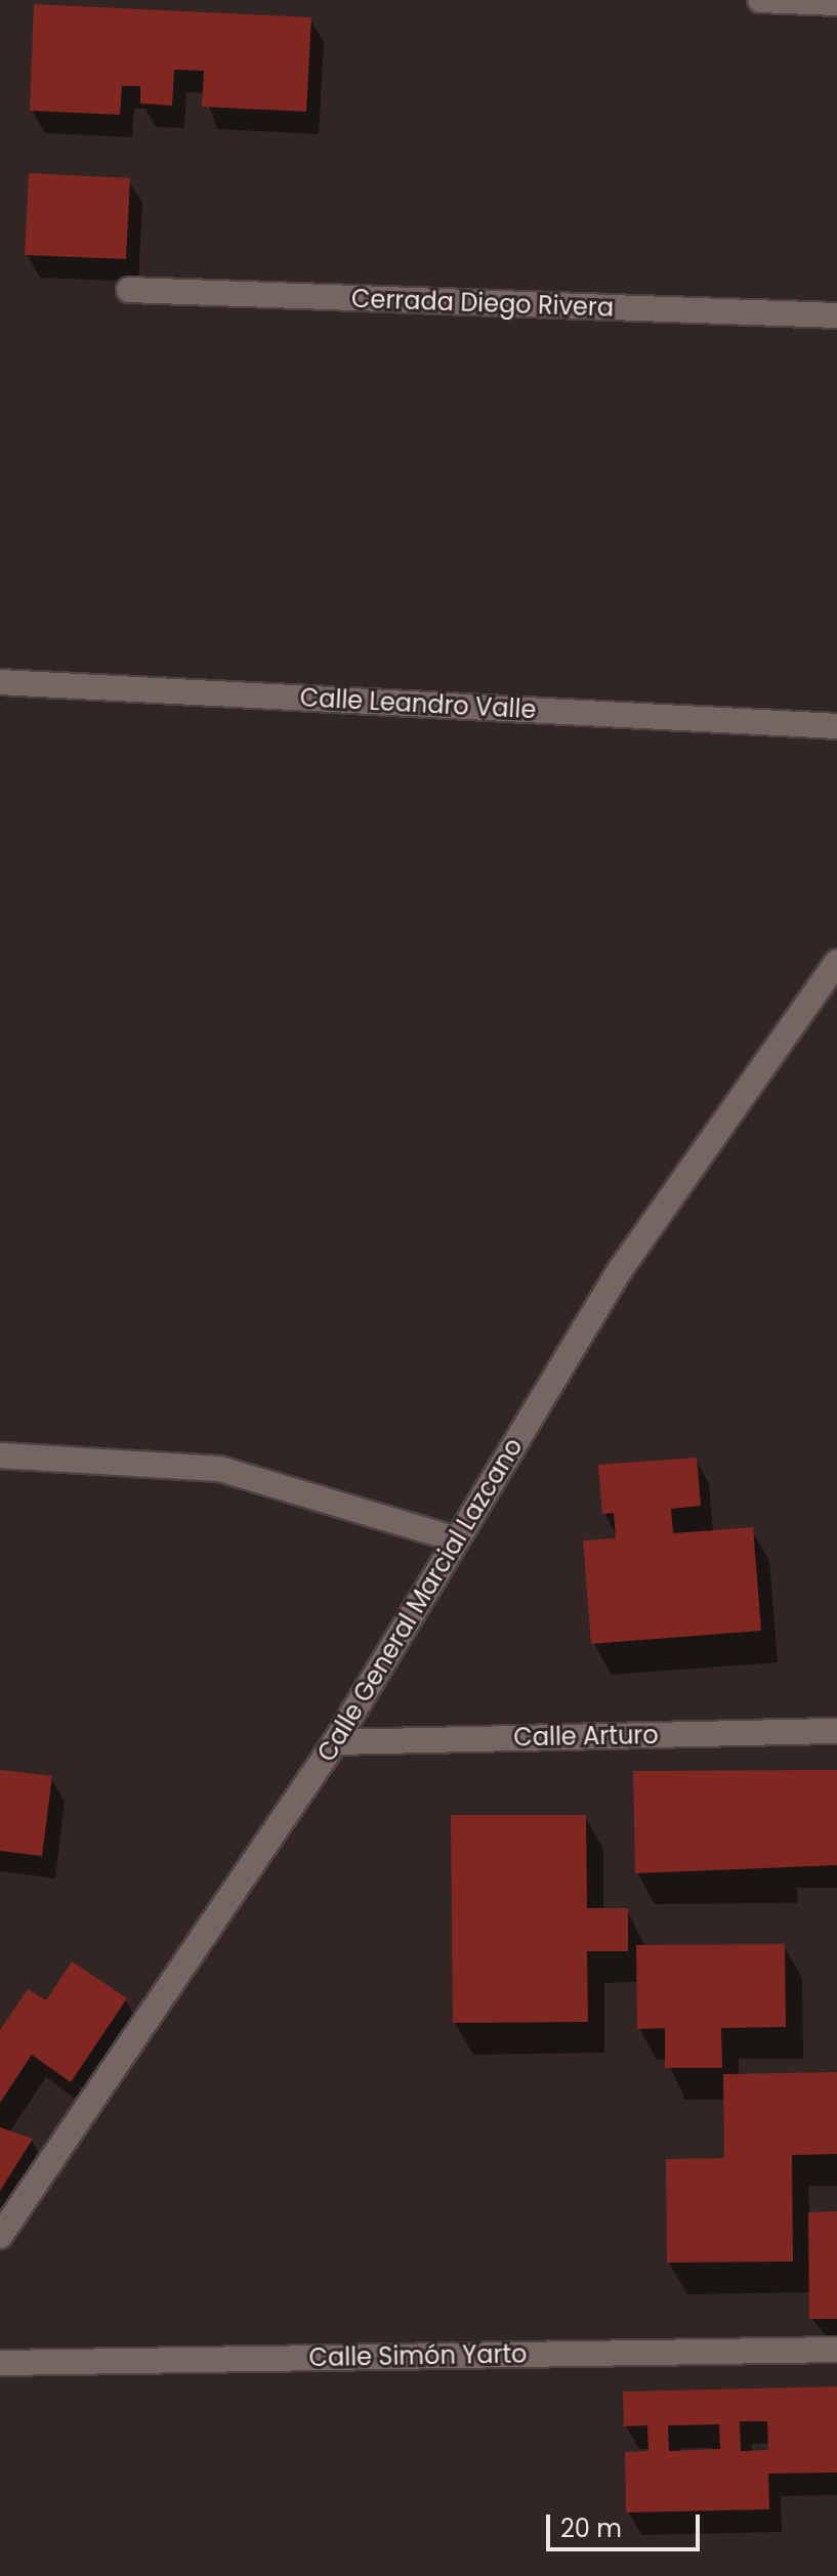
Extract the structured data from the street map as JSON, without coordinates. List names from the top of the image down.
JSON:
{
  "streets": {
    "street": [
      "Cerrada Diego Rivera",
      "Calle Leandro Valle",
      "Calle General Marcial Lazcano",
      "Calle Arturo",
      "Calle Simón Yarto"
    ]
  },
  "crossings": [
    ["Calle General Marcial Lazcano", "Calle Arturo"]
  ],
  "scale_bar": "20 m"
}
